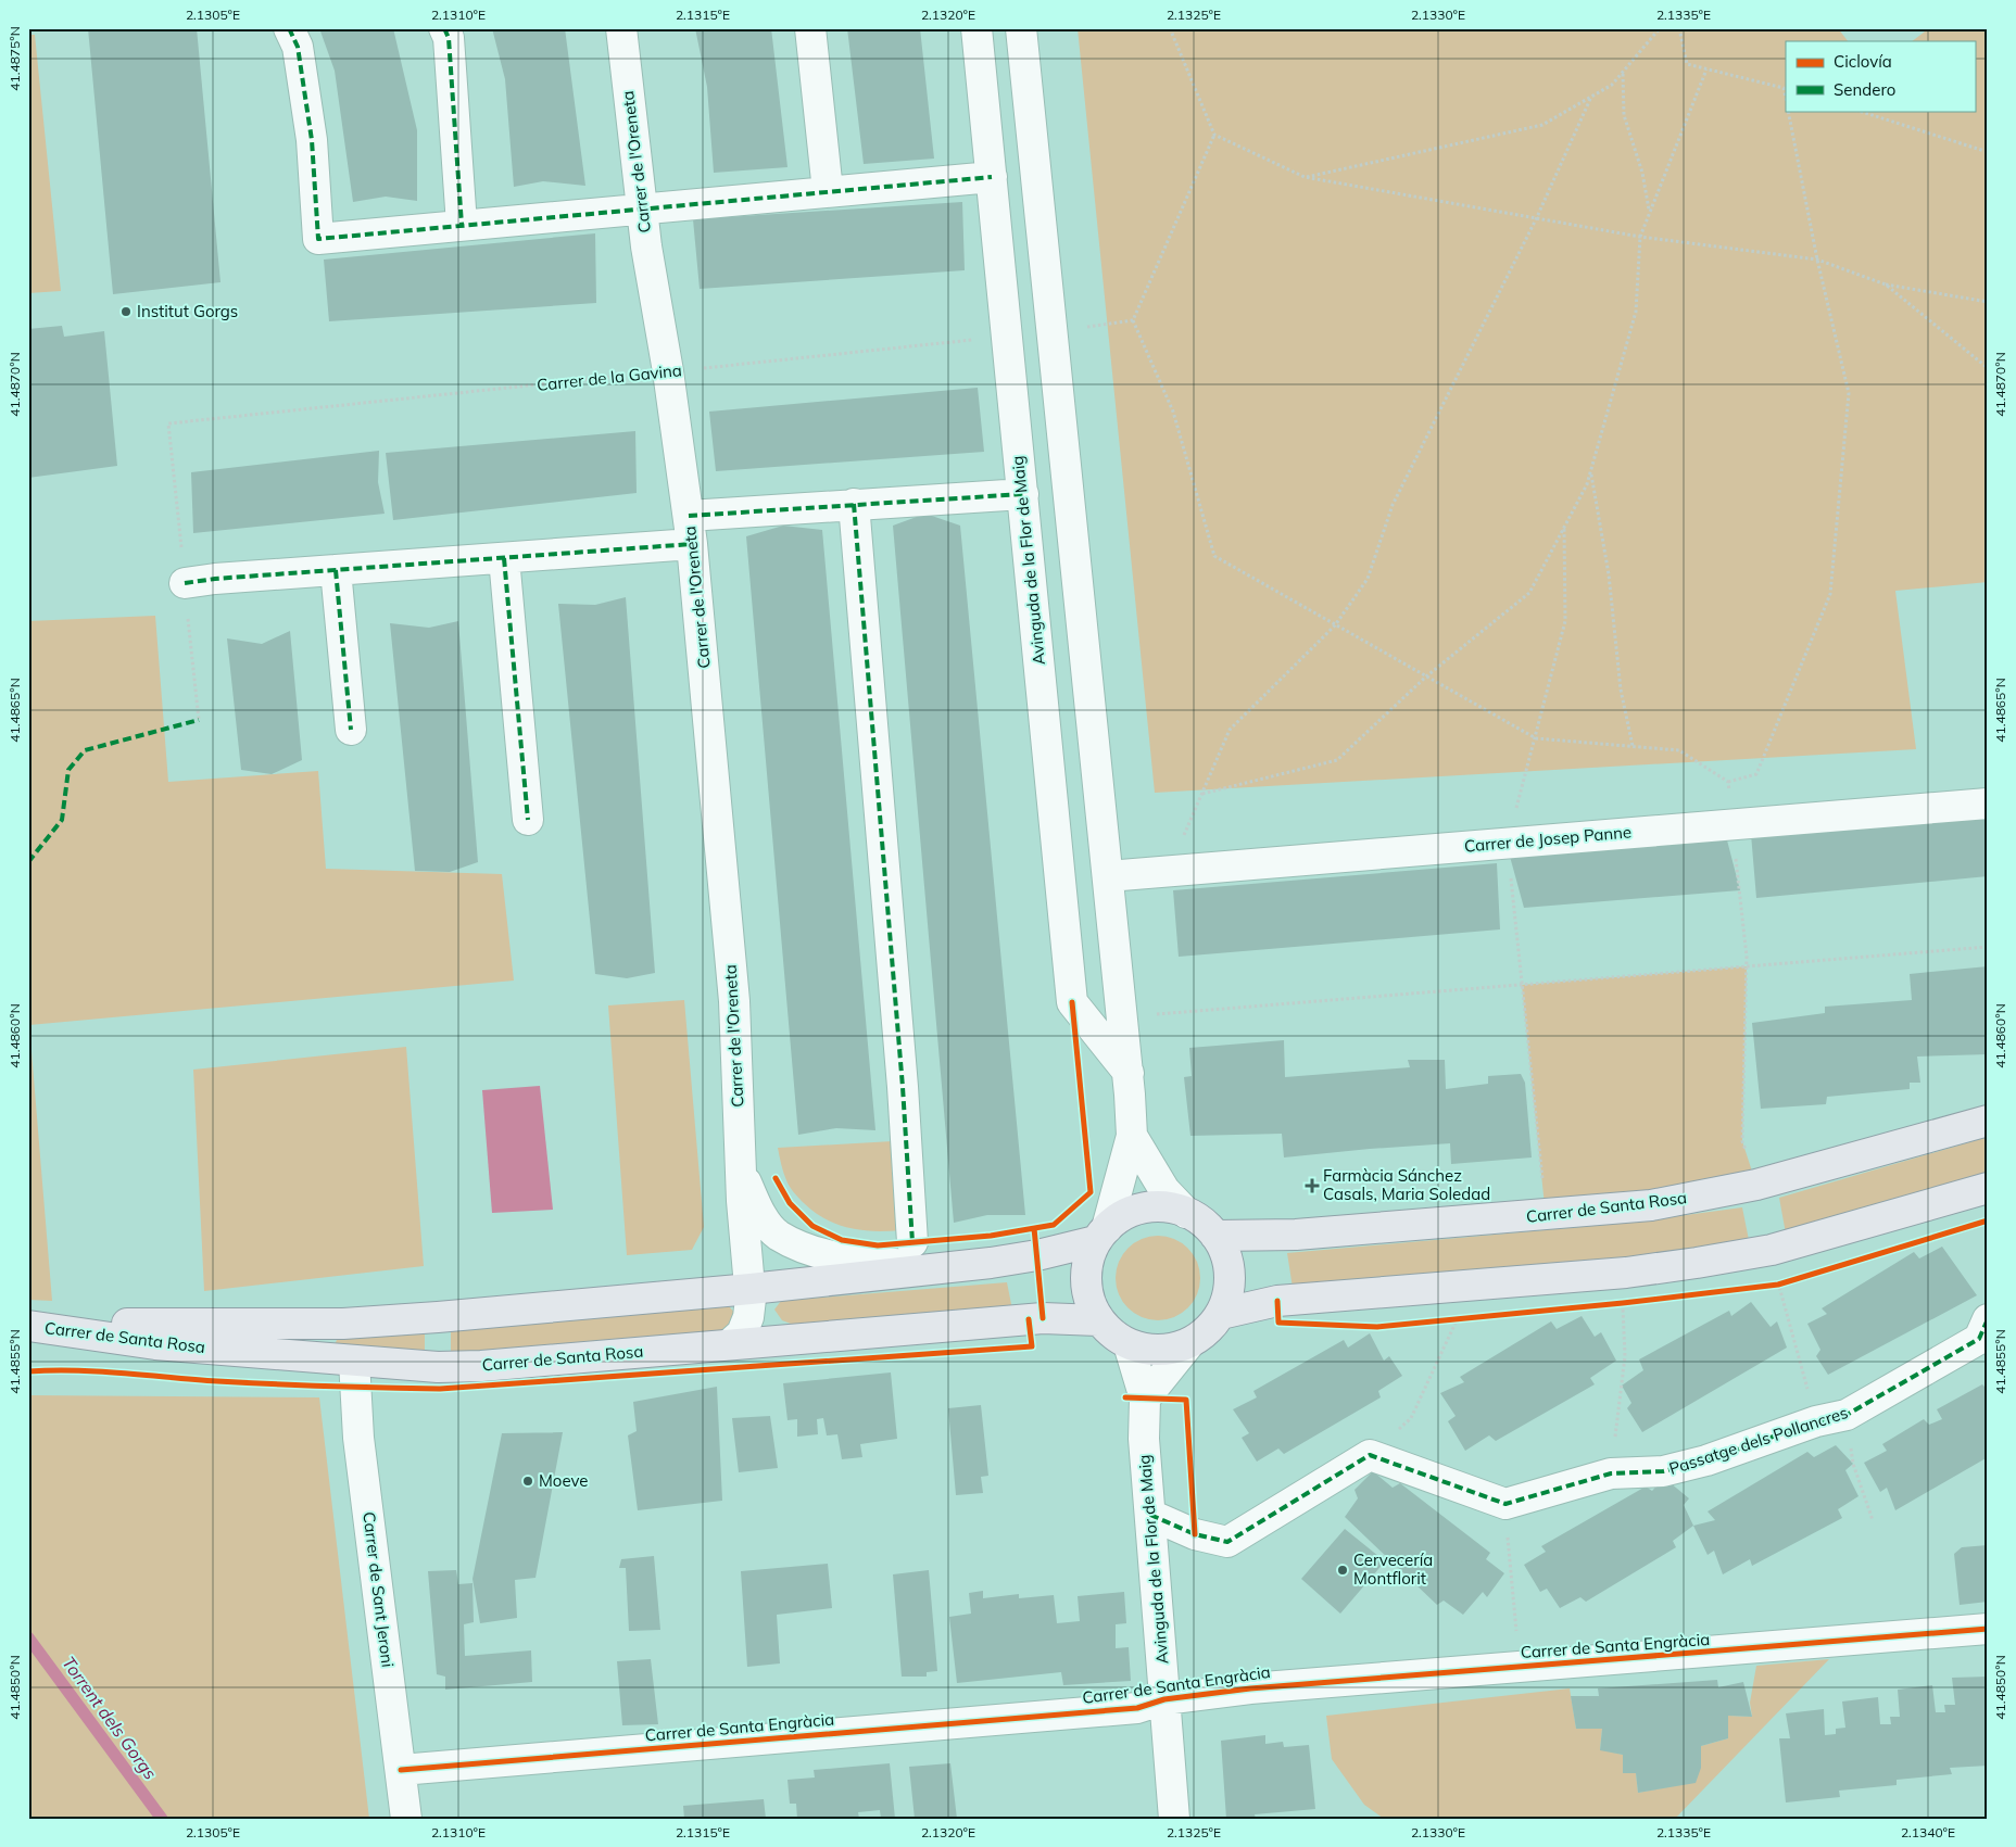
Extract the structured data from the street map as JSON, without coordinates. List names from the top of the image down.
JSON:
{
  "streets": {
    "main road": ["Carrer de Santa Rosa"],
    "street": [
      "Carrer de l'Oreneta",
      "Avinguda de la Flor de Maig",
      "Carrer de Josep Panne",
      "Passatge dels Pollancres",
      "Carrer de Sant Jeroni",
      "Carrer de Santa Engràcia"
    ],
    "path": ["Carrer de la Gavina"]
  },
  "crossings": [
    ["Carrer de l'Oreneta", "Carrer de la Gavina"],
    ["Carrer de l'Oreneta", "Carrer de Santa Rosa"],
    ["Carrer de la Gavina", "Avinguda de la Flor de Maig"],
    ["Avinguda de la Flor de Maig", "Carrer de Santa Rosa"],
    ["Avinguda de la Flor de Maig", "Carrer de Santa Engràcia"],
    ["Carrer de Santa Rosa", "Carrer de Sant Jeroni"],
    ["Carrer de Sant Jeroni", "Carrer de Santa Engràcia"]
  ],
  "water": ["Torrent dels Gorgs"],
  "places": {
    "other": ["Institut Gorgs", "Moeve", "Cervecería Montflorit"],
    "health": ["Farmàcia Sánchez Casals, Maria Soledad"]
  },
  "legend": ["Ciclovía", "Sendero"],
  "coordinates": [
    "2.1305°E",
    "2.1310°E",
    "2.1315°E",
    "2.1320°E",
    "2.1325°E",
    "2.1330°E",
    "2.1335°E",
    "41.4875°N",
    "41.4870°N",
    "41.4865°N",
    "41.4860°N",
    "41.4855°N",
    "41.4850°N",
    "2.1340°E"
  ]
}
